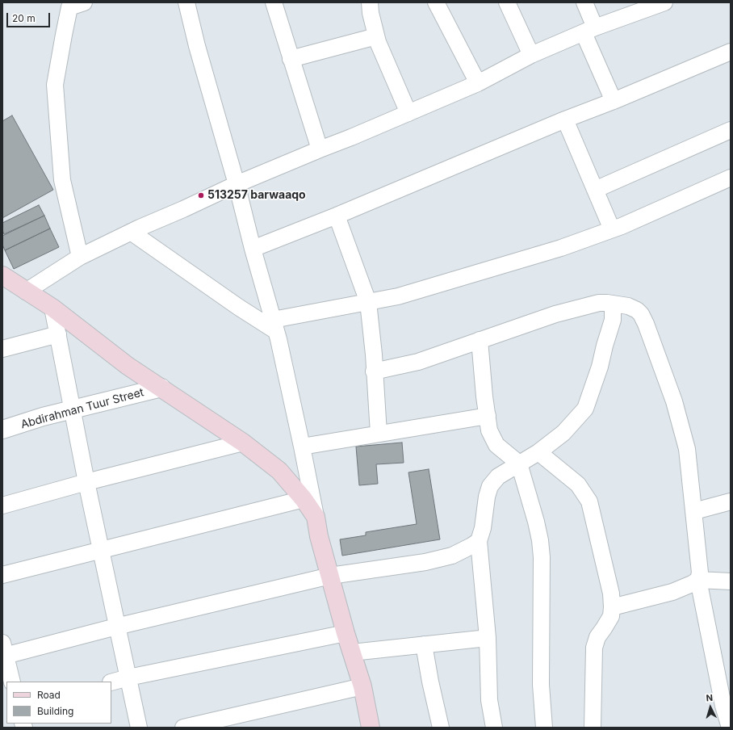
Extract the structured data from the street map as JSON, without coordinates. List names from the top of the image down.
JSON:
{
  "streets": {
    "street": ["Abdirahman Tuur Street"]
  },
  "places": ["513257 barwaaqo"],
  "legend": ["Road", "Building"],
  "scale_bar": "20 m",
  "north": "top"
}
